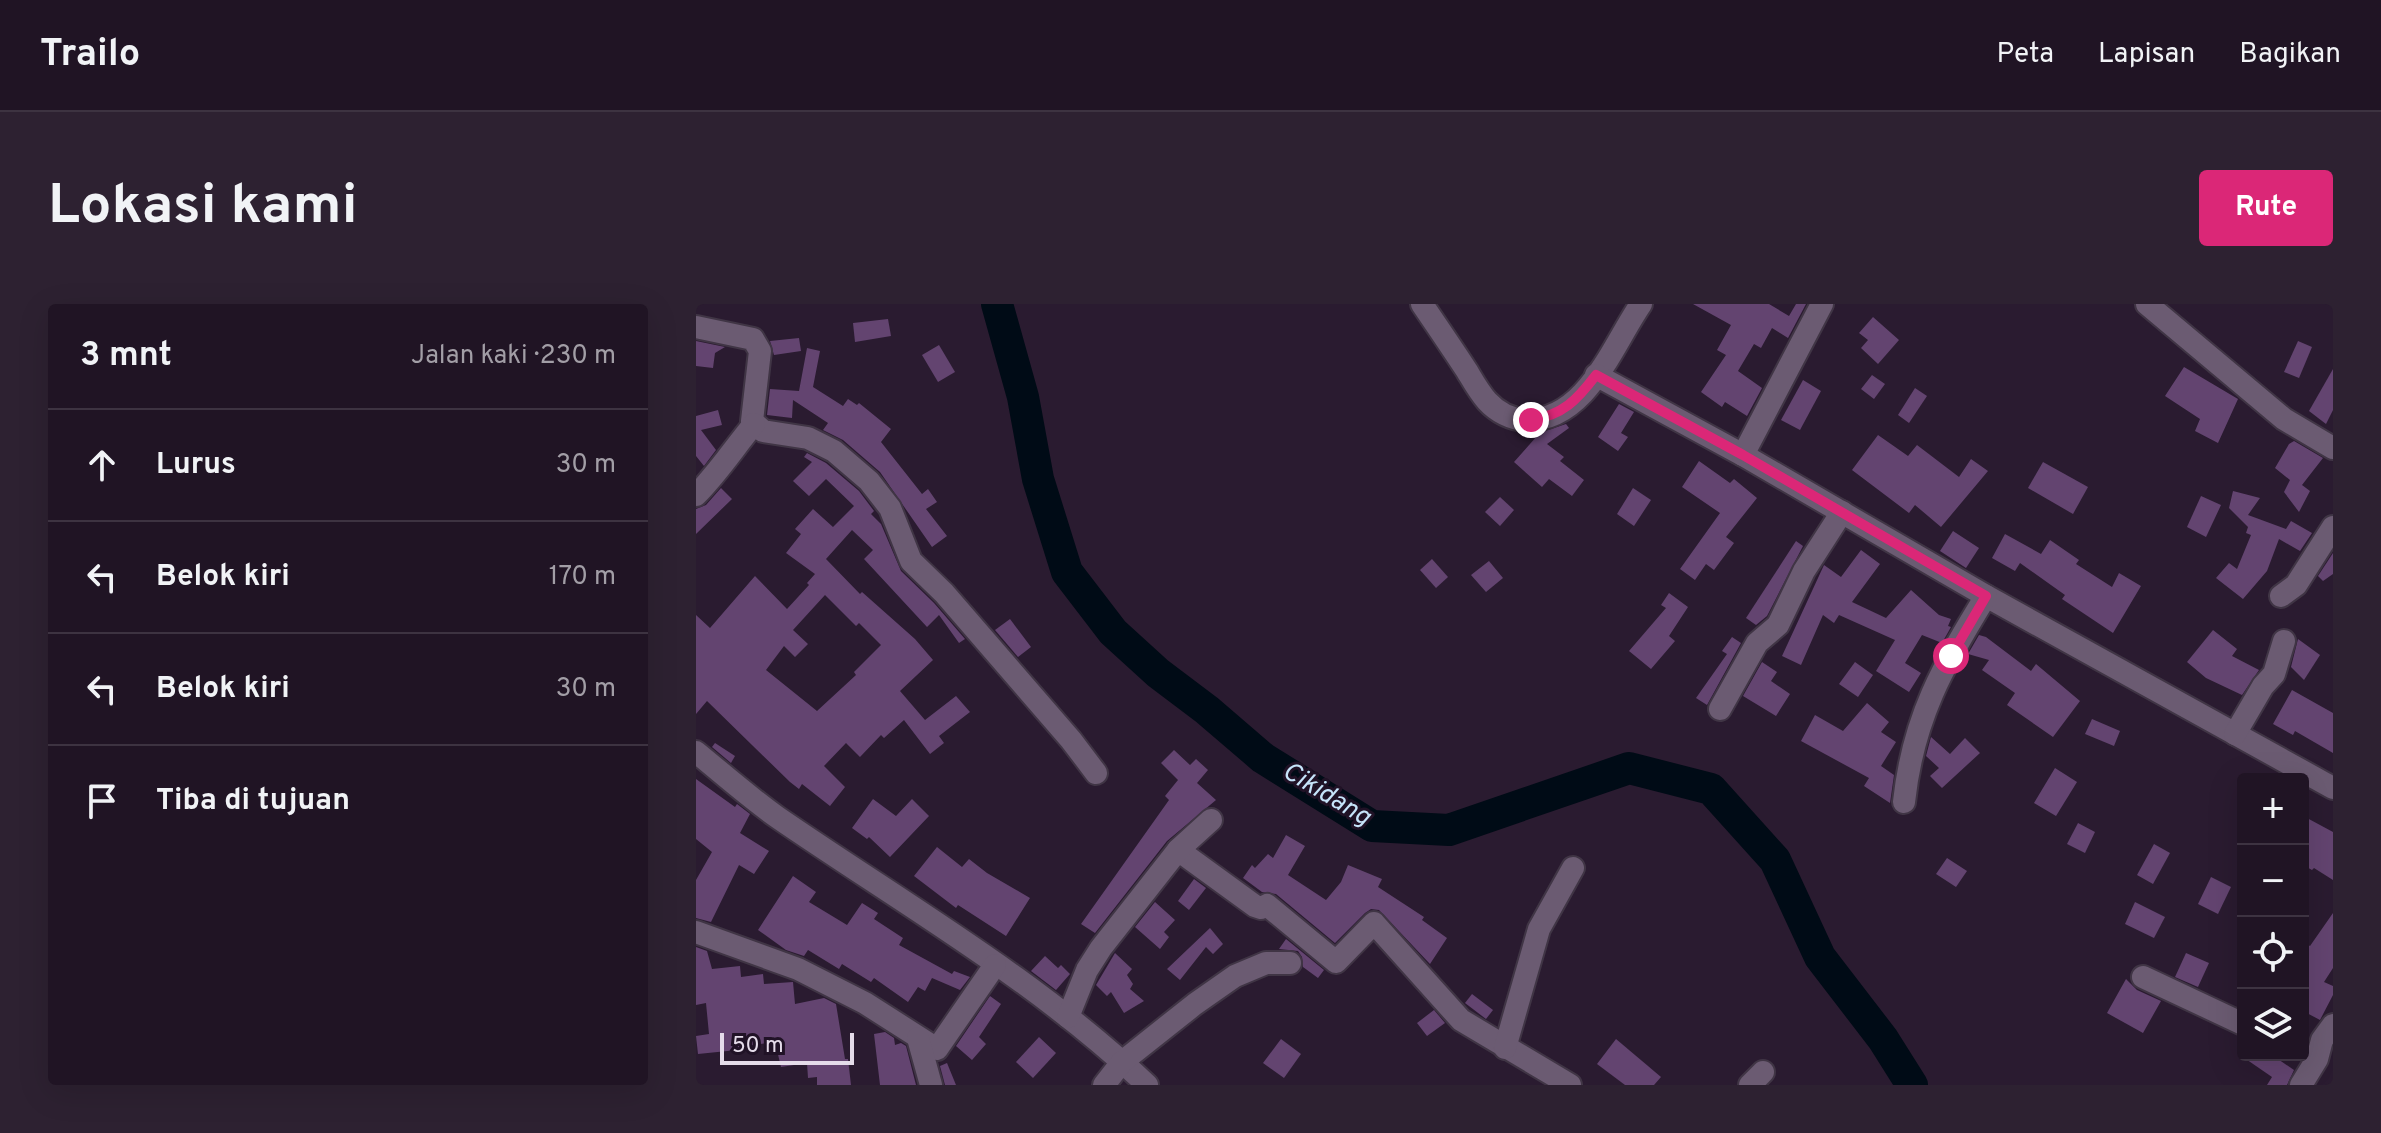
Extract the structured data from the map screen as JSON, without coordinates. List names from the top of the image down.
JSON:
{
  "water": ["Cikidang"],
  "scale_bar": "50 m",
  "page": {
    "header": "Trailo",
    "nav": ["Peta", "Lapisan", "Bagikan"],
    "buttons": "Rute",
    "title": "Lokasi kami",
    "heading": ["3 mnt", "Jalan kaki · 230 m"],
    "list": [
      ["Lurus", "30 m"],
      ["Belok kiri", "170 m"],
      ["Belok kiri", "30 m"],
      "Tiba di tujuan"
    ],
    "map_buttons": ["+", "−"],
    "scale": "50 m"
  }
}
